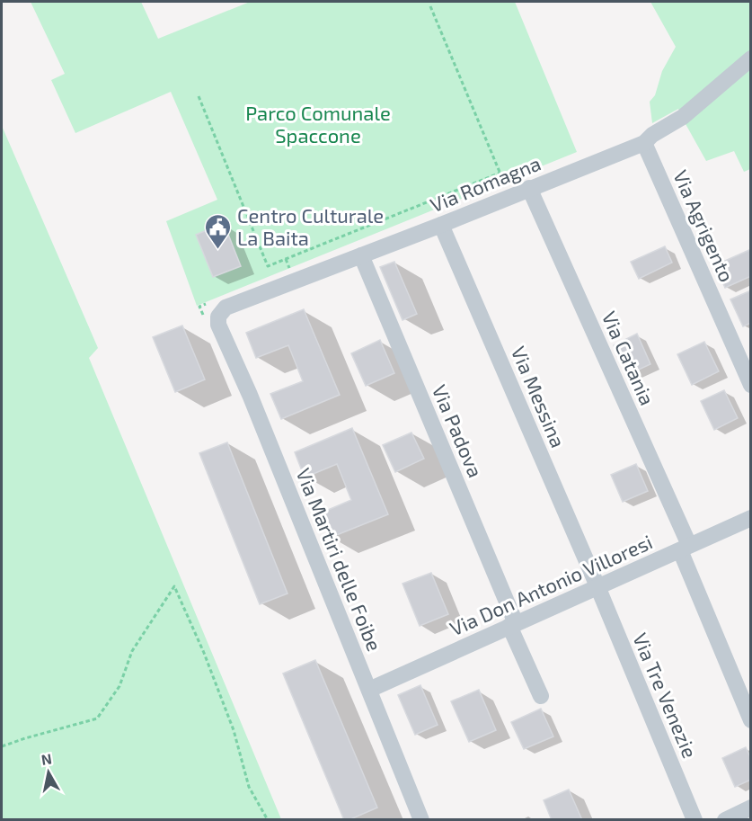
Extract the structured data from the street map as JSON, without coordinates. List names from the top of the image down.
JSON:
{
  "streets": {
    "street": [
      "Via Romagna",
      "Via Agrigento",
      "Via Catania",
      "Via Messina",
      "Via Padova",
      "Via Martiri delle Foibe",
      "Via Don Antonio Villoresi",
      "Via Tre Venezie"
    ]
  },
  "crossings": [
    ["Via Romagna", "Via Agrigento"],
    ["Via Romagna", "Via Catania"],
    ["Via Romagna", "Via Messina"],
    ["Via Romagna", "Via Padova"],
    ["Via Romagna", "Via Martiri delle Foibe"],
    ["Via Catania", "Via Don Antonio Villoresi"],
    ["Via Messina", "Via Don Antonio Villoresi"],
    ["Via Messina", "Via Tre Venezie"],
    ["Via Padova", "Via Don Antonio Villoresi"],
    ["Via Martiri delle Foibe", "Via Don Antonio Villoresi"],
    ["Via Don Antonio Villoresi", "Via Tre Venezie"]
  ],
  "parks": ["Parco Comunale Spaccone"],
  "places": {
    "public building": ["Centro Culturale La Baita"]
  },
  "north": "top"
}
